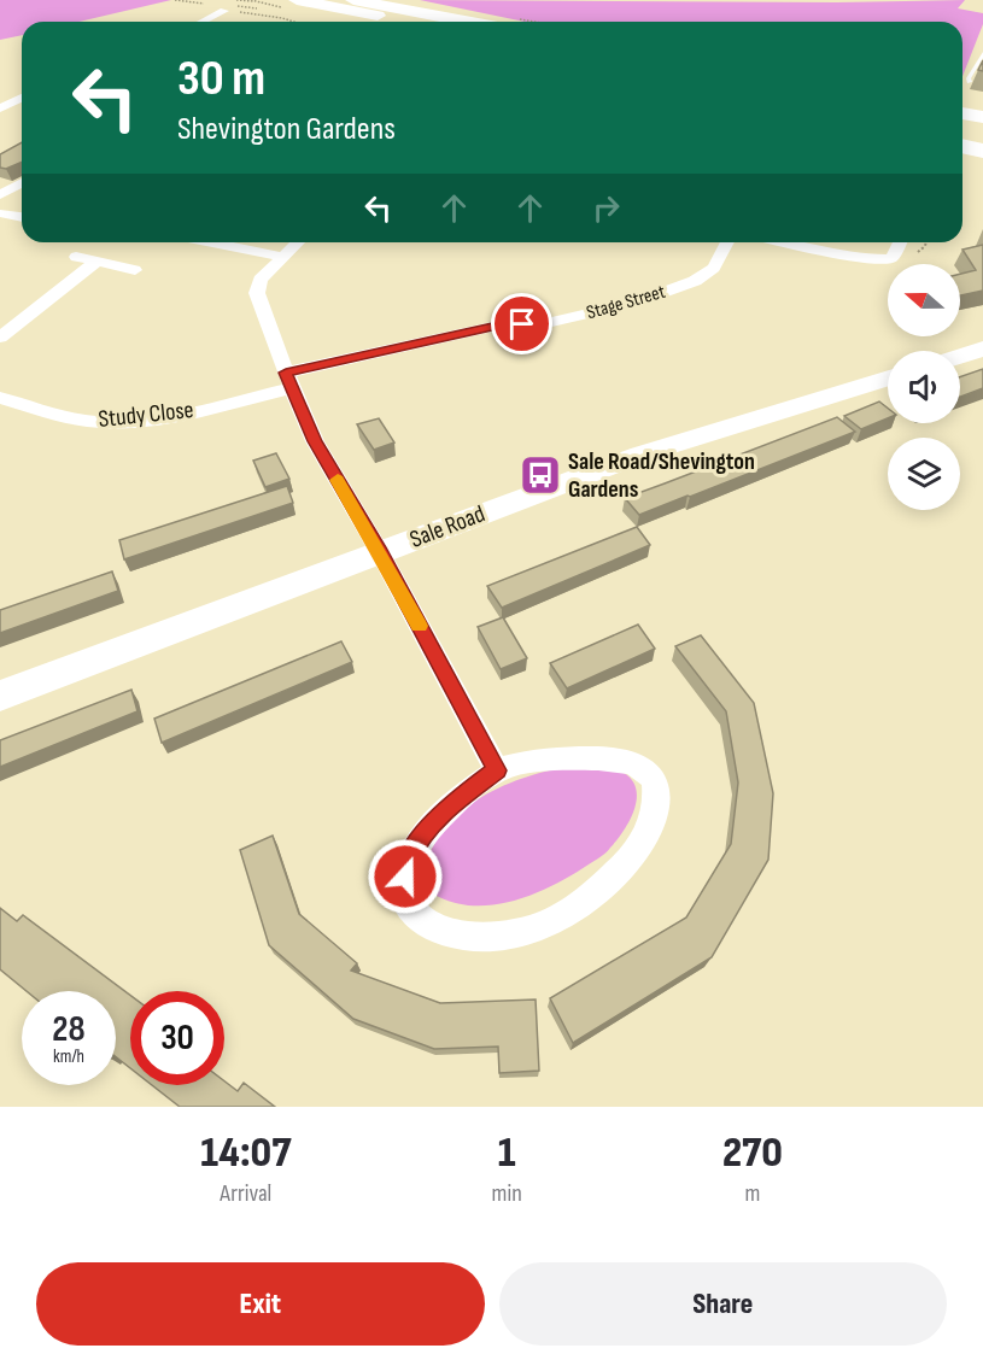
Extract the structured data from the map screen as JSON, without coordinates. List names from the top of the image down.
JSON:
{
  "streets": {
    "main road": ["Sale Road"],
    "street": ["Stage Street", "Study Close"]
  },
  "crossings": [
    ["Stage Street", "Study Close"]
  ],
  "places": {
    "bus stop": ["Sale Road/Shevington Gardens"]
  },
  "north": "left",
  "page": {
    "turn": ["30 m", "Shevington Gardens"],
    "speed": "28 km/h",
    "limit": "30",
    "eta": [
      "14:07",
      "Arrival",
      "1",
      "min",
      "270",
      "m"
    ],
    "buttons": ["Exit", "Share"]
  }
}
